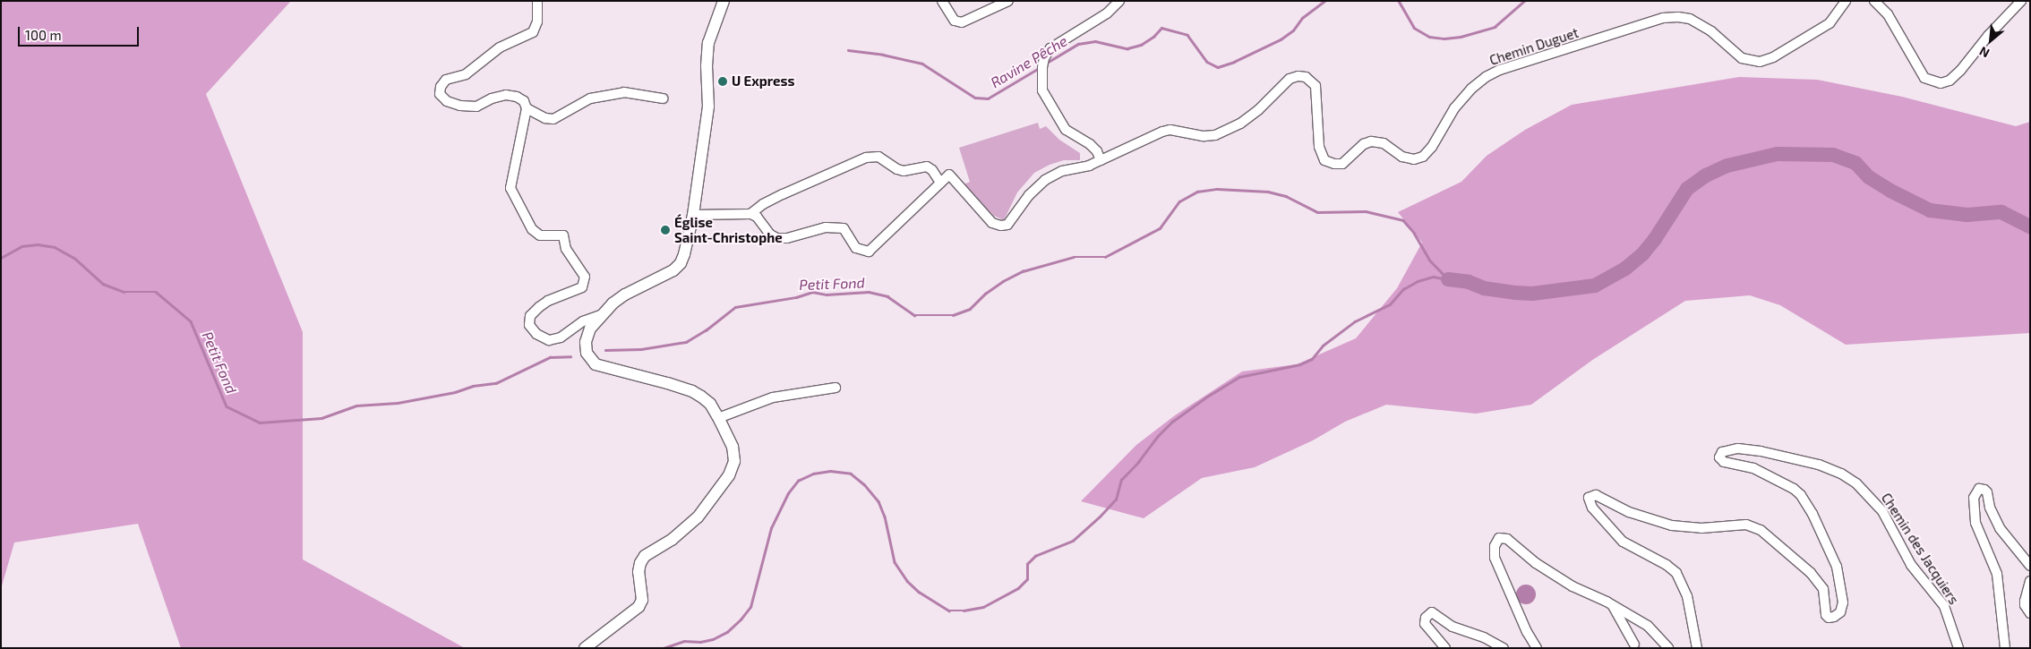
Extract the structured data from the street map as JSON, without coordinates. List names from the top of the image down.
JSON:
{
  "streets": {
    "street": ["Chemin Duguet", "Chemin des Jacquiers"]
  },
  "water": ["Ravine Pêche", "Petit Fond"],
  "places": ["U Express", "Église Saint-Christophe"],
  "scale_bar": "100 m",
  "north": "bottom left"
}
